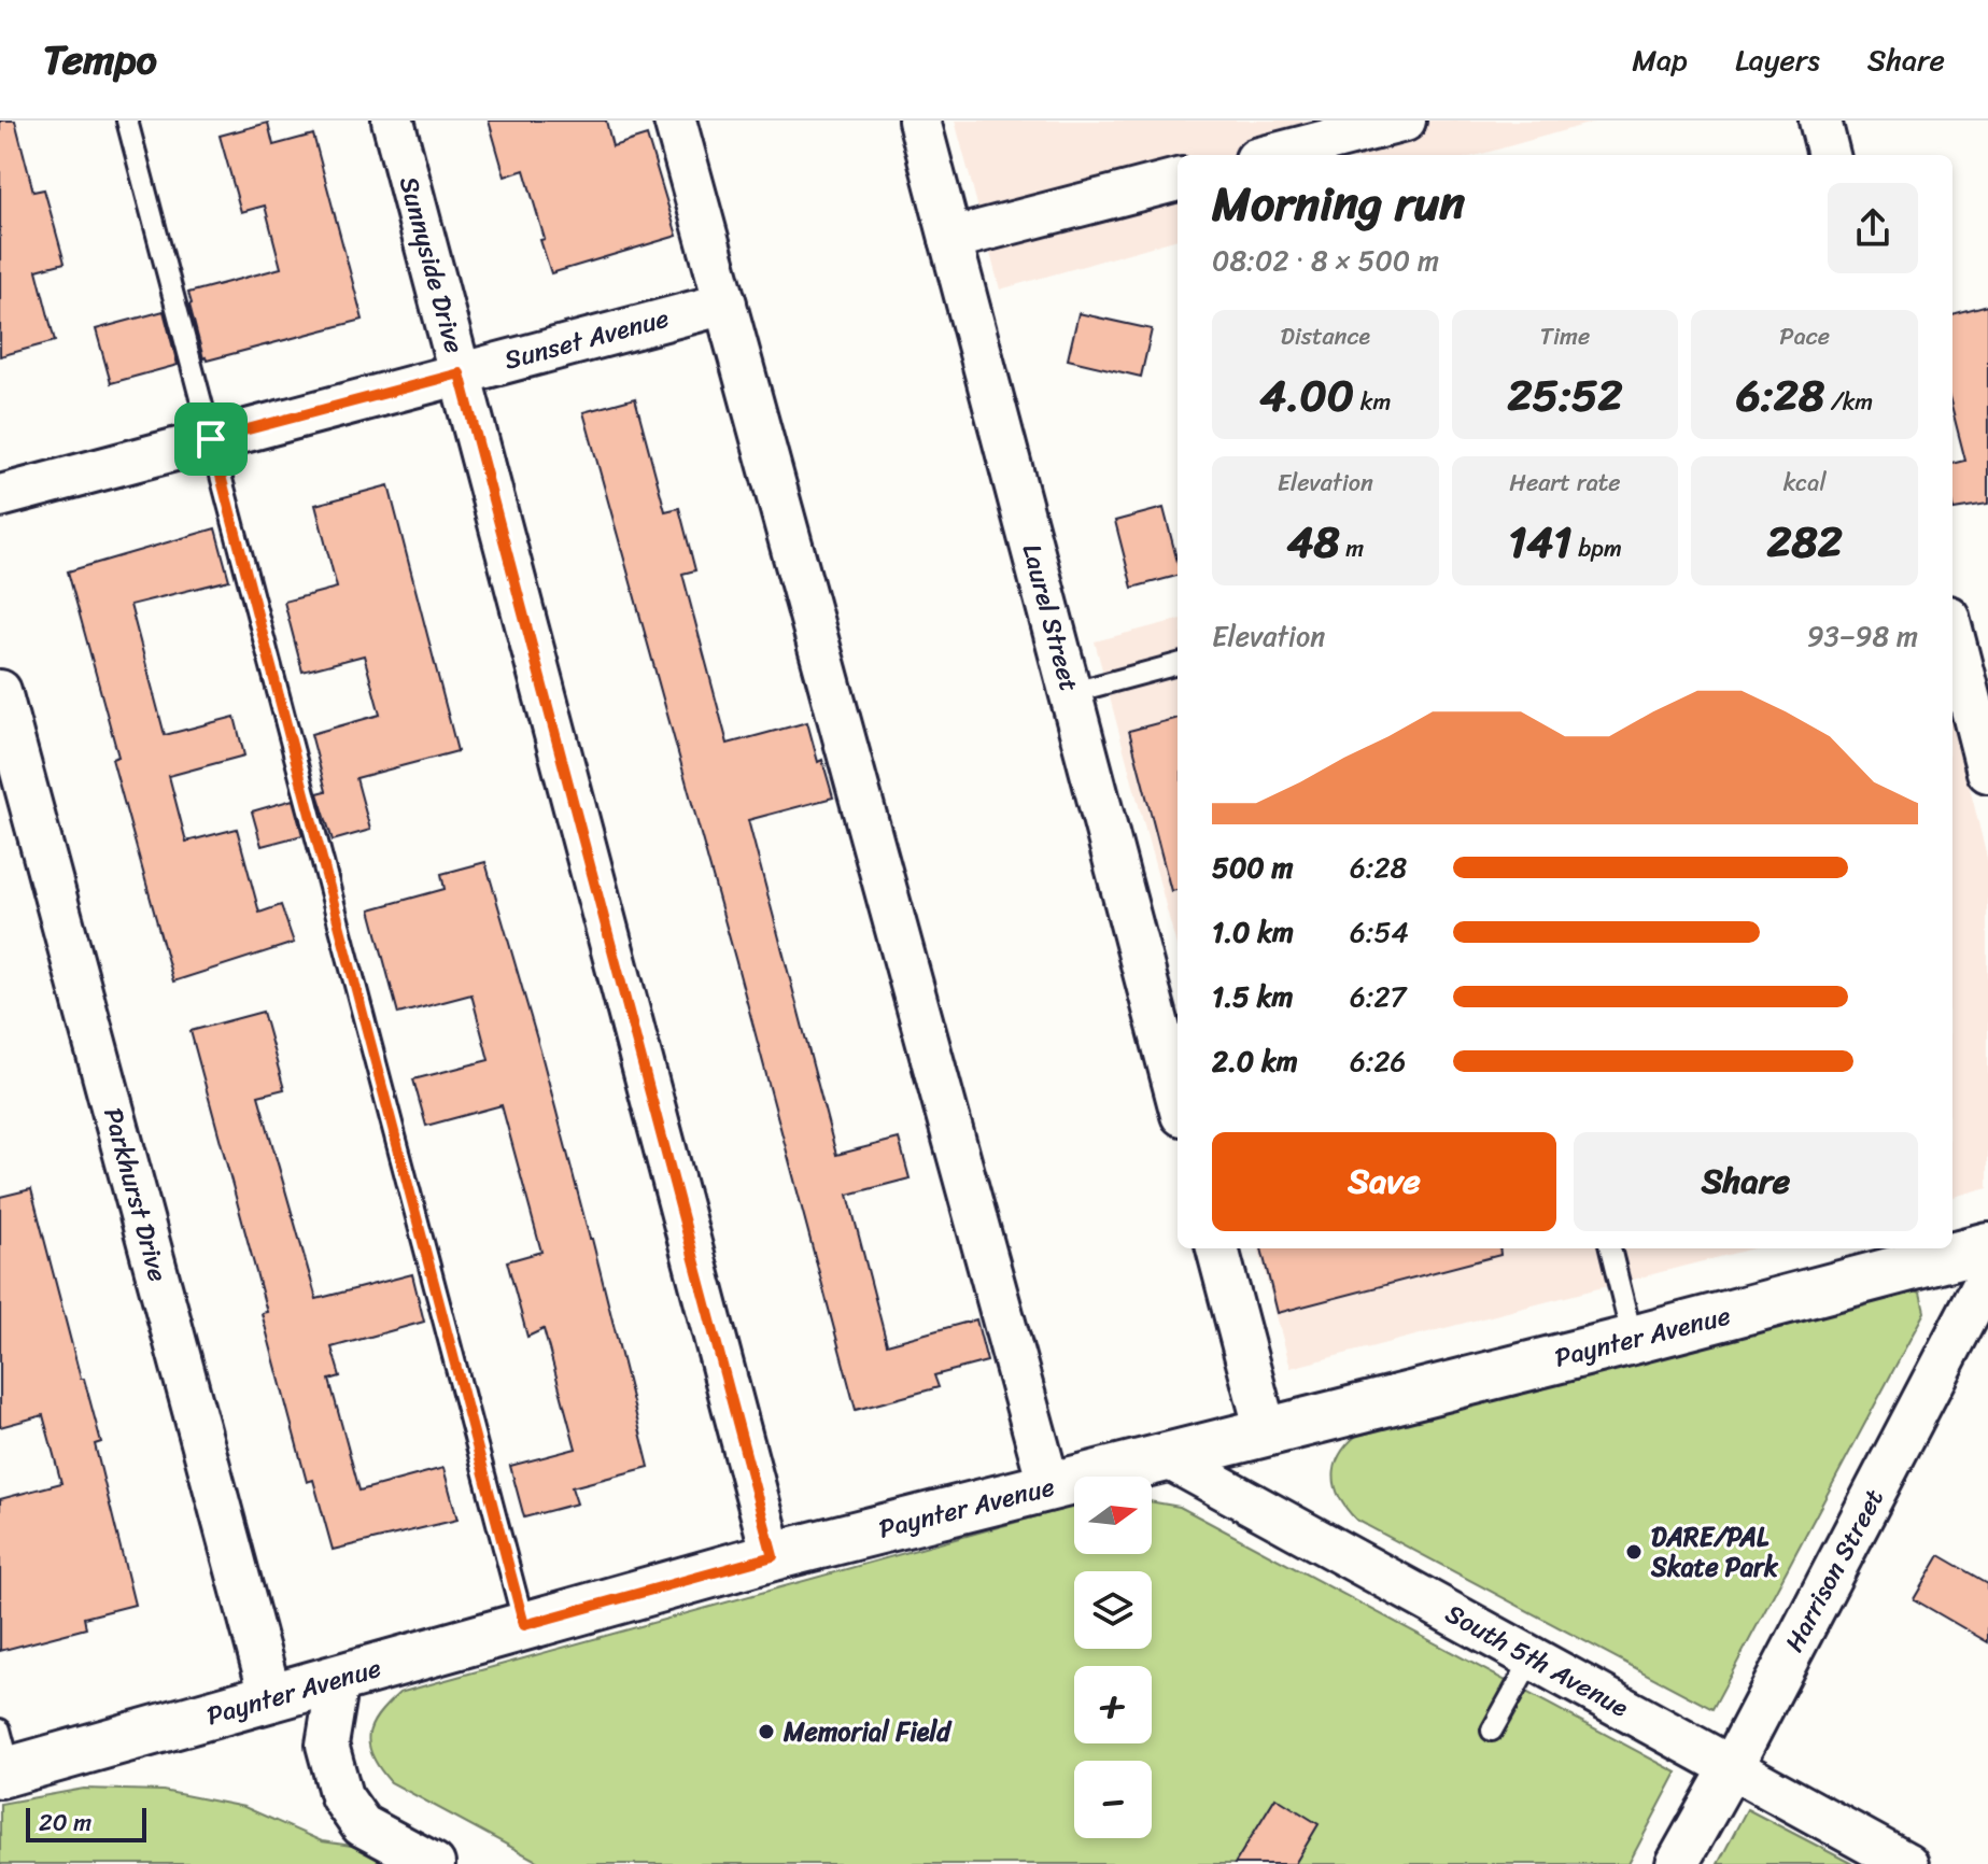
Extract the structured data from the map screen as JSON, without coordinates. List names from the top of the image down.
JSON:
{
  "streets": {
    "street": [
      "Sunnyside Drive",
      "Sunset Avenue",
      "Laurel Street",
      "Parkhurst Drive",
      "Paynter Avenue",
      "Harrison Street",
      "South 5th Avenue"
    ]
  },
  "crossings": [
    ["Sunnyside Drive", "Sunset Avenue"],
    ["Sunnyside Drive", "Paynter Avenue"],
    ["Parkhurst Drive", "Paynter Avenue"],
    ["Paynter Avenue", "South 5th Avenue"],
    ["Harrison Street", "South 5th Avenue"]
  ],
  "places": ["DARE/PAL Skate Park", "Memorial Field"],
  "scale_bar": "20 m",
  "north": "right",
  "page": {
    "header": "Tempo",
    "nav": ["Map", "Layers", "Share"],
    "heading": ["Morning run", "08:02 · 8 × 500 m"],
    "stats": [
      ["Distance", "4.00 km"],
      ["Time", "25:52"],
      ["Pace", "6:28 /km"],
      ["Elevation", "48 m"],
      ["Heart rate", "141 bpm"],
      ["kcal", "282"]
    ],
    "chart": ["Elevation", "93–98 m"],
    "list": [
      {
        "name": "500 m",
        "note": "6:28"
      },
      {
        "name": "1.0 km",
        "note": "6:54"
      },
      {
        "name": "1.5 km",
        "note": "6:27"
      },
      {
        "name": "2.0 km",
        "note": "6:26"
      }
    ],
    "buttons": ["Save", "Share"],
    "map_buttons": ["+", "−"],
    "scale": "20 m"
  }
}
